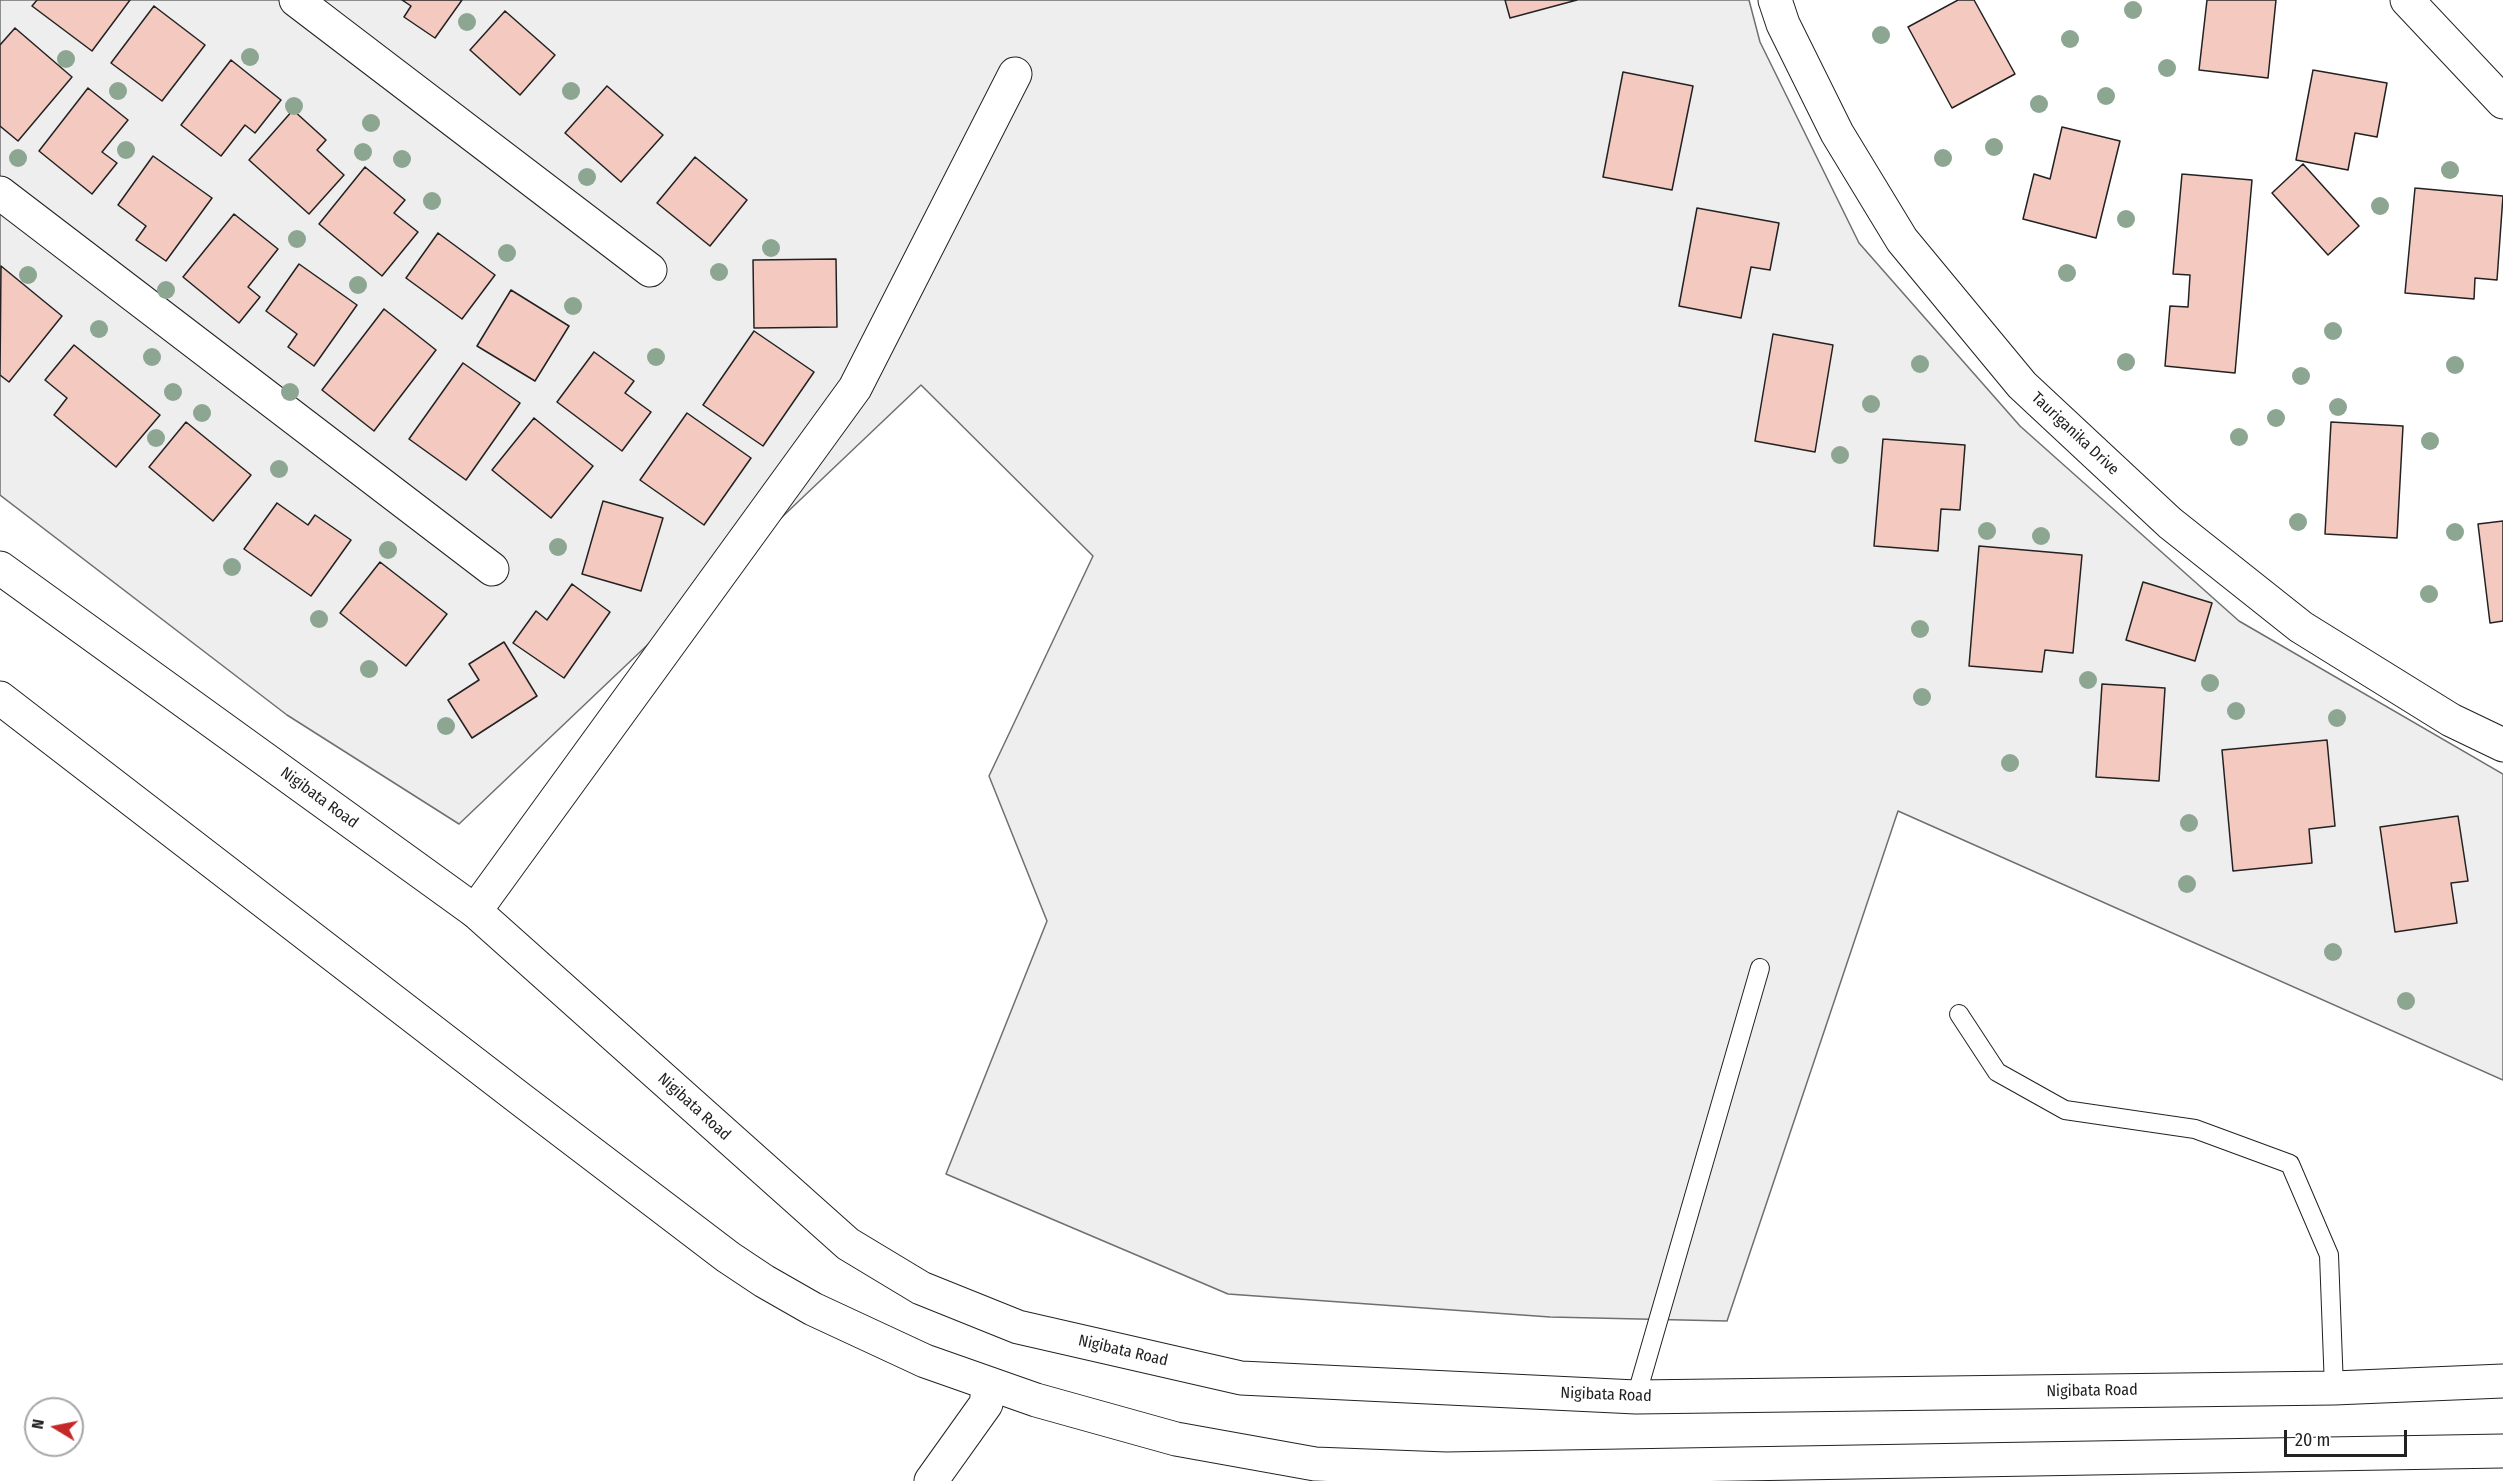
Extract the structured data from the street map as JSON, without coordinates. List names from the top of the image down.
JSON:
{
  "streets": {
    "street": ["Tauriganika Drive", "Nigibata Road"]
  },
  "scale_bar": "20 m",
  "north": "left"
}
